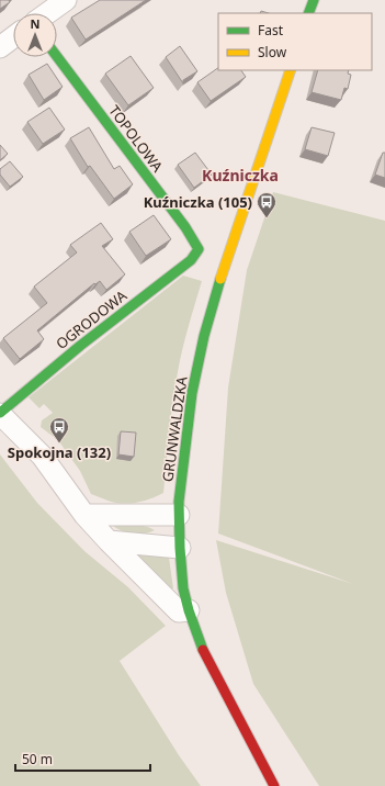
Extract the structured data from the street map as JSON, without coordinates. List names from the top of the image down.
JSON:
{
  "streets": {
    "street": ["TOPOLOWA", "OGRODOWA", "GRUNWALDZKA"]
  },
  "crossings": [
    ["TOPOLOWA", "OGRODOWA"]
  ],
  "districts": ["Kuźniczka"],
  "places": {
    "bus stop": ["Kuźniczka (105)", "Spokojna (132)"]
  },
  "legend": ["Fast", "Slow"],
  "scale_bar": "50 m",
  "north": "top"
}
